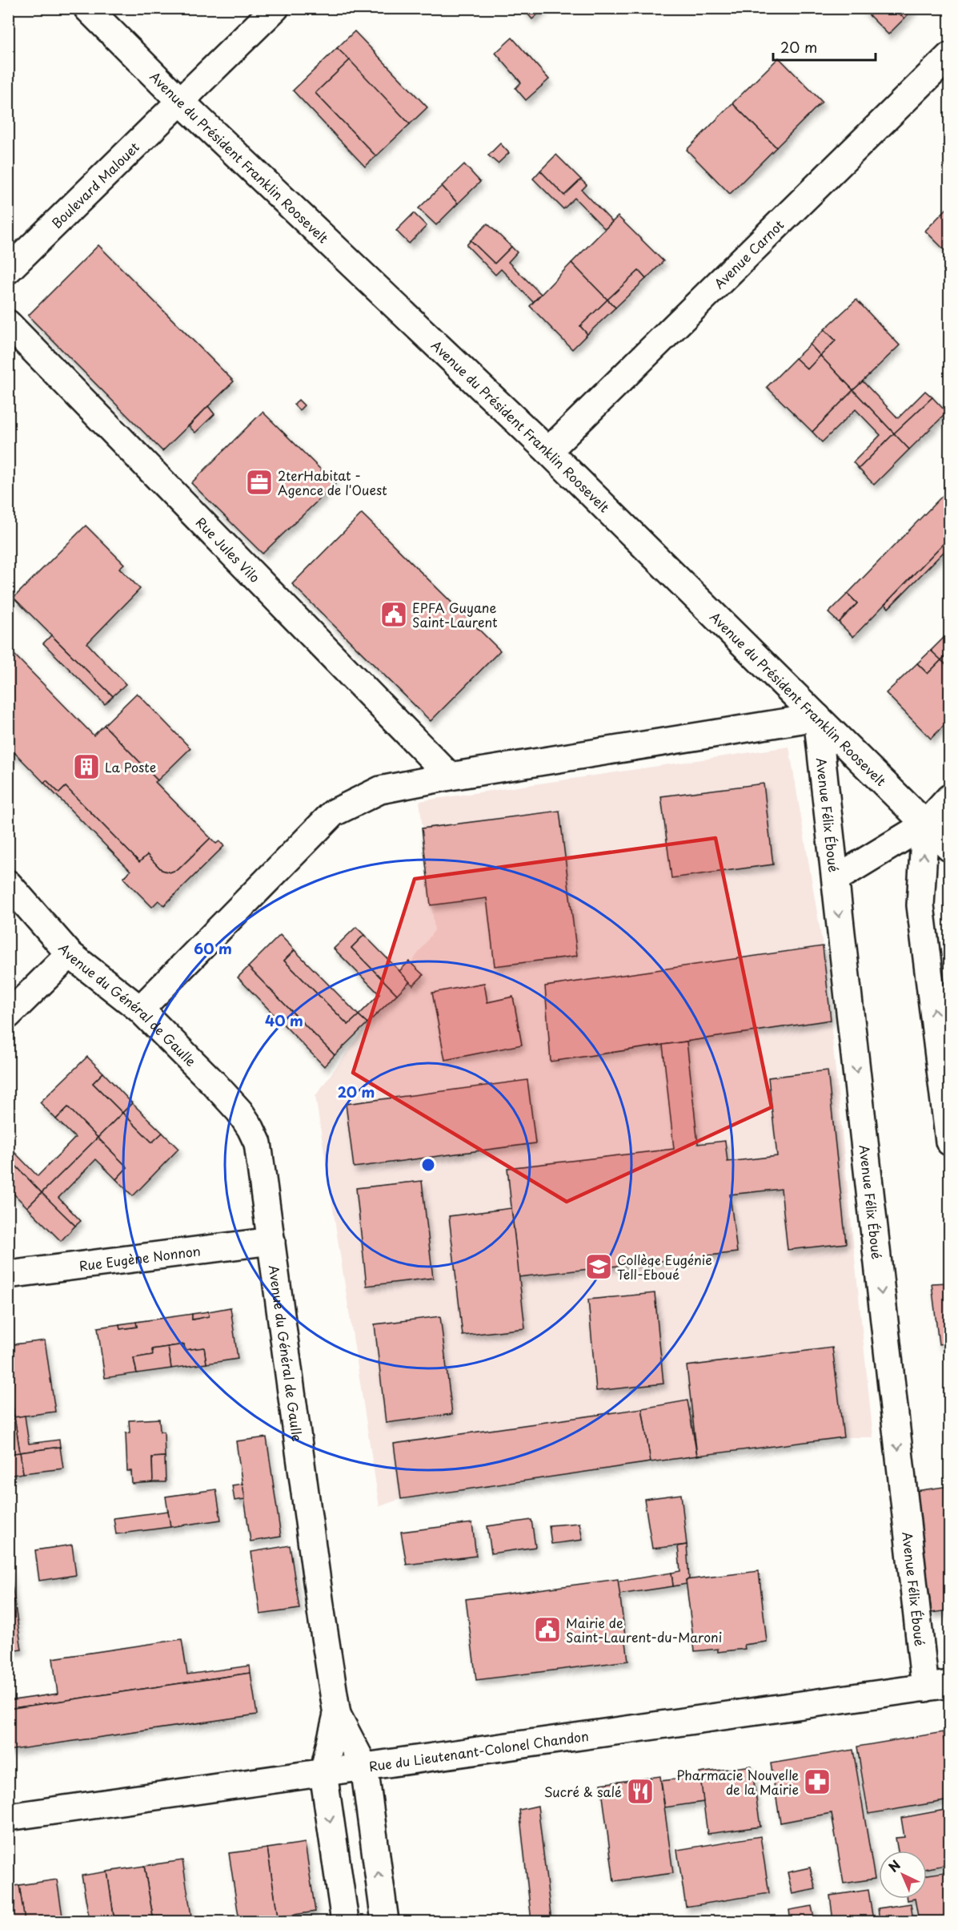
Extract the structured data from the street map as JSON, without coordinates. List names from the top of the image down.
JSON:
{
  "streets": {
    "street": [
      "Avenue du Président Franklin Roosevelt",
      "Boulevard Malouet",
      "Avenue Carnot",
      "Rue Jules Vilo",
      "Avenue Félix Éboué",
      "Avenue du Général de Gaulle",
      "Rue Eugène Nonnon",
      "Rue du Lieutenant-Colonel Chandon"
    ]
  },
  "crossings": [
    ["Avenue du Président Franklin Roosevelt", "Boulevard Malouet"],
    ["Avenue du Président Franklin Roosevelt", "Avenue Carnot"],
    ["Avenue du Président Franklin Roosevelt", "Avenue Félix Éboué"],
    ["Avenue Félix Éboué", "Rue du Lieutenant-Colonel Chandon"],
    ["Avenue du Général de Gaulle", "Rue Eugène Nonnon"],
    ["Avenue du Général de Gaulle", "Rue du Lieutenant-Colonel Chandon"]
  ],
  "places": {
    "office": ["2terHabitat - Agence de l'Ouest"],
    "public building": ["EPFA Guyane Saint-Laurent", "Mairie de Saint-Laurent-du-Maroni"],
    "building": ["La Poste"],
    "school or university": ["Collège Eugénie Tell-Eboué"],
    "pharmacy": ["Pharmacie Nouvelle de la Mairie"],
    "restaurant": ["Sucré & salé"]
  },
  "scale_bar": "20 m",
  "north": "top left",
  "rings": ["60 m", "40 m", "20 m"]
}
